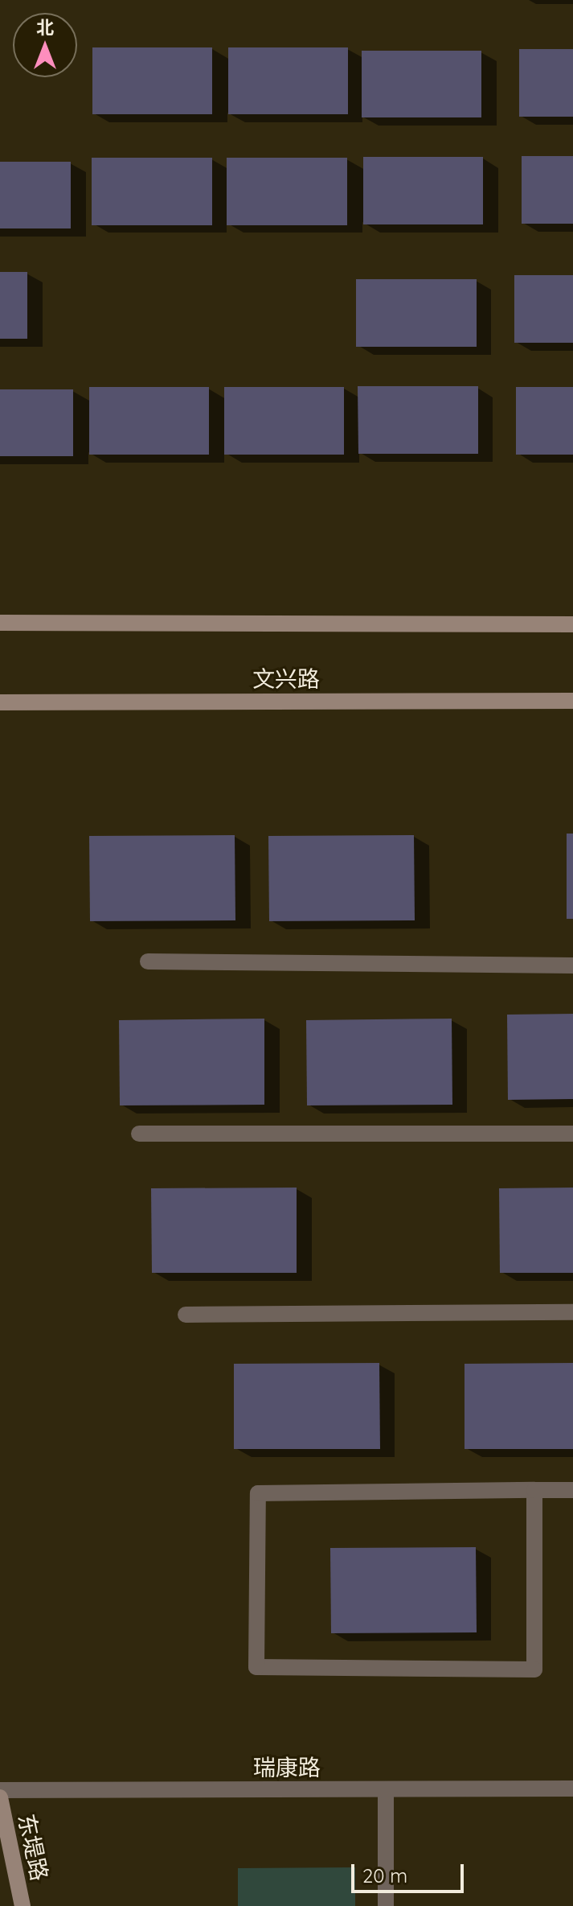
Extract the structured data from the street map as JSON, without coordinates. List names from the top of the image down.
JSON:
{
  "streets": {
    "main road": ["文兴路", "东堤路"],
    "street": ["瑞康路"]
  },
  "scale_bar": "20 m",
  "north": "top"
}
